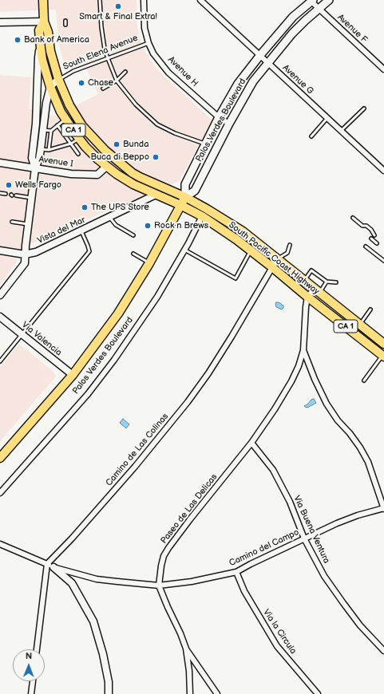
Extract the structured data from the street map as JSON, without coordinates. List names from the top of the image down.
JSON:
{
  "streets": {
    "main road": ["Palos Verdes Boulevard", "CA 1", "South Pacific Coast Highway"],
    "street": [
      "Avenue F",
      "South Elena Avenue",
      "Avenue H",
      "Avenue G",
      "Avenue I",
      "Vista del Mar",
      "Via Valencia",
      "Camino de Las Colinas",
      "Paseo de Las Delicas",
      "Via Buena Ventura",
      "Camino del Campo",
      "Via la Circula"
    ]
  },
  "crossings": [
    ["Avenue F", "Palos Verdes Boulevard"],
    ["South Elena Avenue", "Avenue H"],
    ["South Elena Avenue", "South Pacific Coast Highway"],
    ["Avenue H", "Palos Verdes Boulevard"],
    ["Avenue G", "Palos Verdes Boulevard"],
    ["Palos Verdes Boulevard", "South Pacific Coast Highway"],
    ["Palos Verdes Boulevard", "Via Valencia"],
    ["Avenue I", "South Pacific Coast Highway"],
    ["Vista del Mar", "South Pacific Coast Highway"],
    ["South Pacific Coast Highway", "Camino de Las Colinas"],
    ["Camino de Las Colinas", "Camino del Campo"],
    ["Paseo de Las Delicas", "Via Buena Ventura"],
    ["Paseo de Las Delicas", "Camino del Campo"],
    ["Via Buena Ventura", "Camino del Campo"],
    ["Camino del Campo", "Via la Circula"]
  ],
  "places": [
    "Smart & Final Extra!",
    "Bank of America",
    "Chase",
    "Bunda",
    "Buca di Beppo",
    "Wells Fargo",
    "The UPS Store",
    "Rock n Brews"
  ],
  "north": "top"
}
